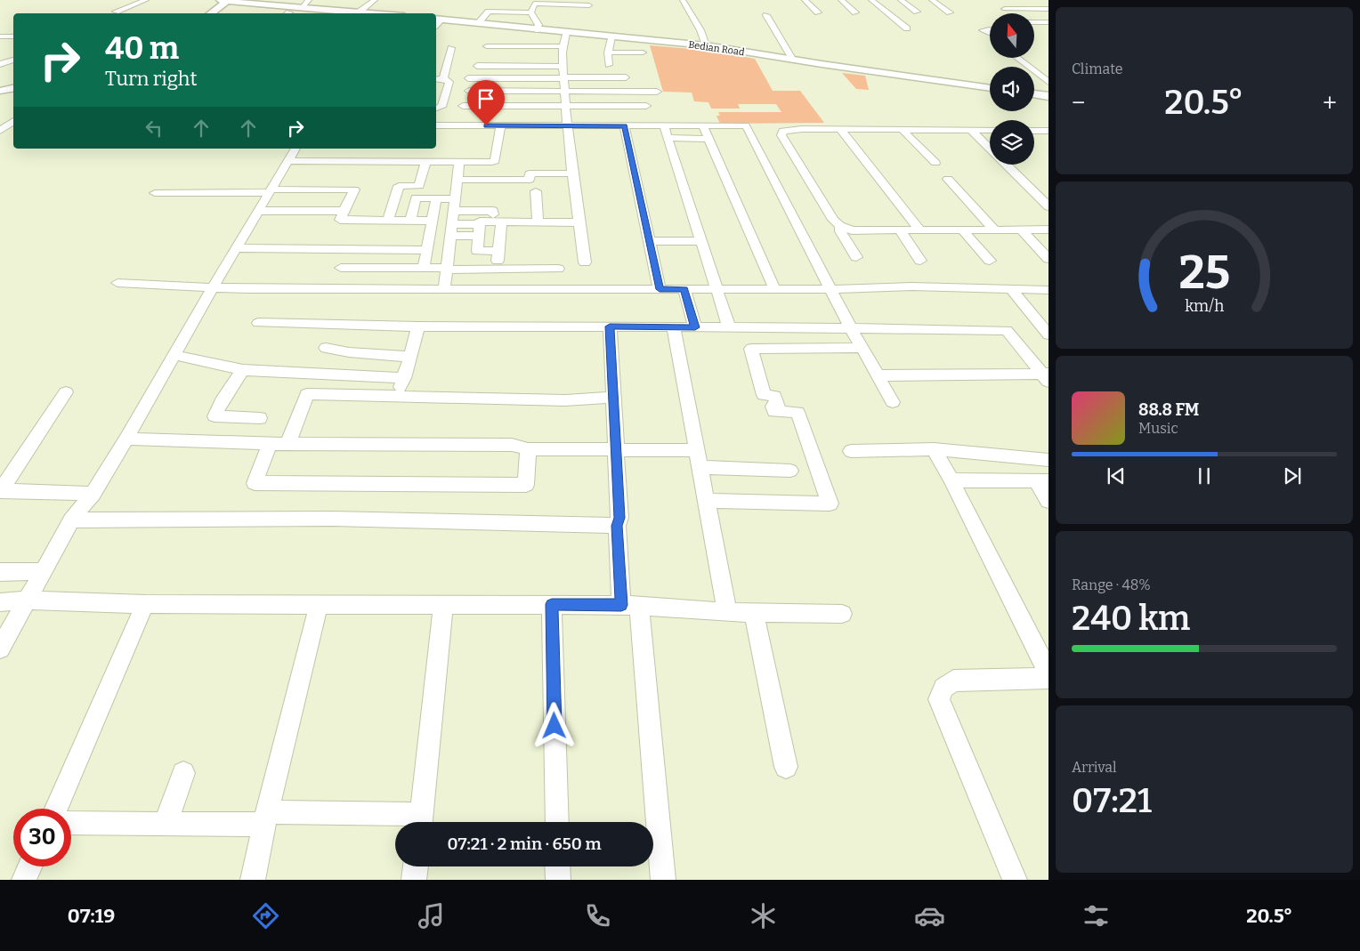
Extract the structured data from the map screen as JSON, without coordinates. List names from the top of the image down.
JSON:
{
  "streets": {
    "main road": ["Bedian Road"]
  },
  "north": "top",
  "page": {
    "tile": [
      "Climate",
      ["Range · 48%", "240 km"],
      ["Arrival", "07:21"]
    ],
    "turn": ["40 m", "Turn right"],
    "heat": ["−", "20.5°", "+"],
    "song": ["88.8 FM", "Music"],
    "limit": "30",
    "trip": "07:21 · 2 min · 650 m",
    "tabs": ["07:19", "20.5°"],
    "gauge": ["25", "km/h"]
  }
}
